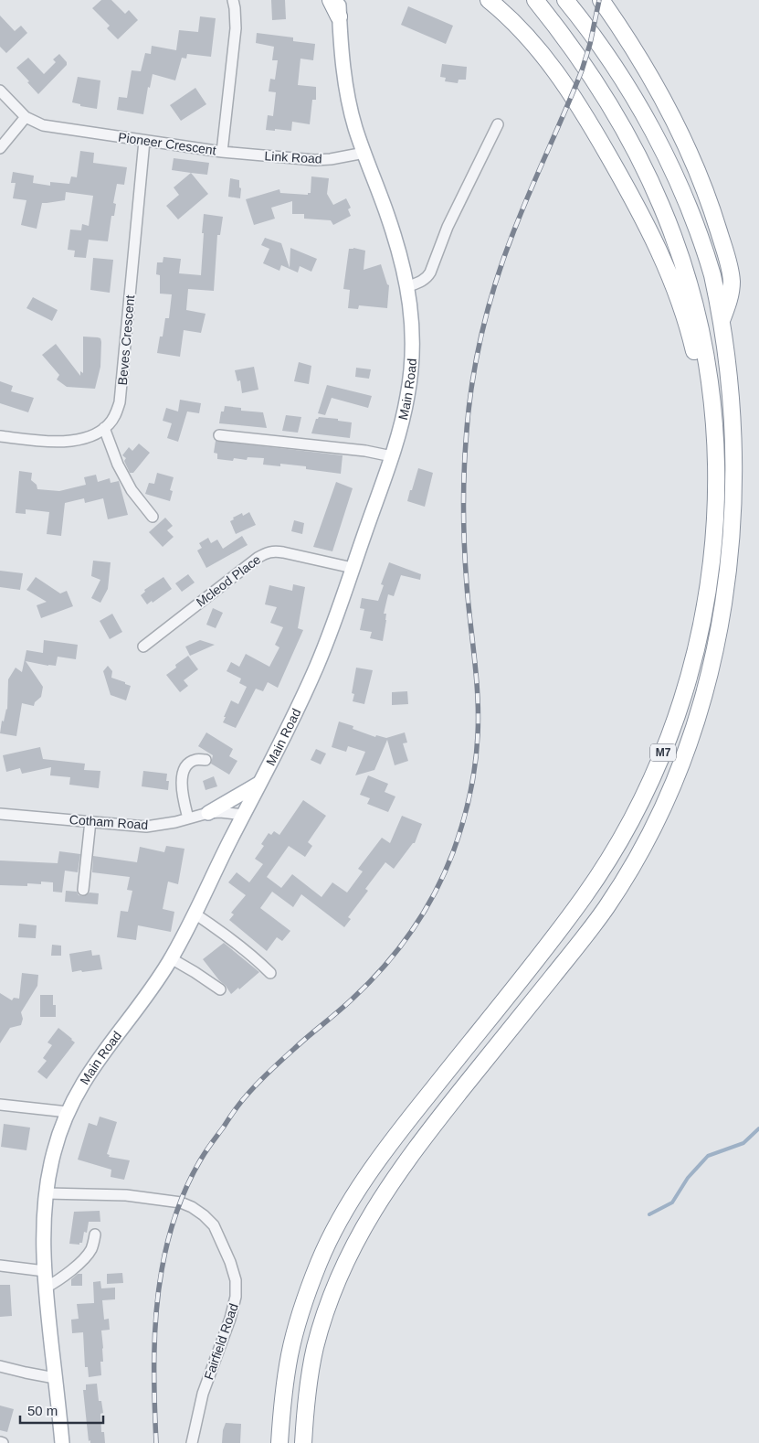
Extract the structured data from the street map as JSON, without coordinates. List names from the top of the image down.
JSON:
{
  "streets": {
    "highway": ["M7"],
    "main road": ["Main Road"],
    "street": [
      "Pioneer Crescent",
      "Link Road",
      "Beves Crescent",
      "Mcleod Place",
      "Cotham Road",
      "Fairfield Road"
    ]
  },
  "crossings": [
    ["Pioneer Crescent", "Link Road"],
    ["Pioneer Crescent", "Beves Crescent"],
    ["Link Road", "Main Road"],
    ["Main Road", "Mcleod Place"],
    ["Main Road", "Cotham Road"],
    ["Main Road", "Fairfield Road"]
  ],
  "scale_bar": "50 m"
}
